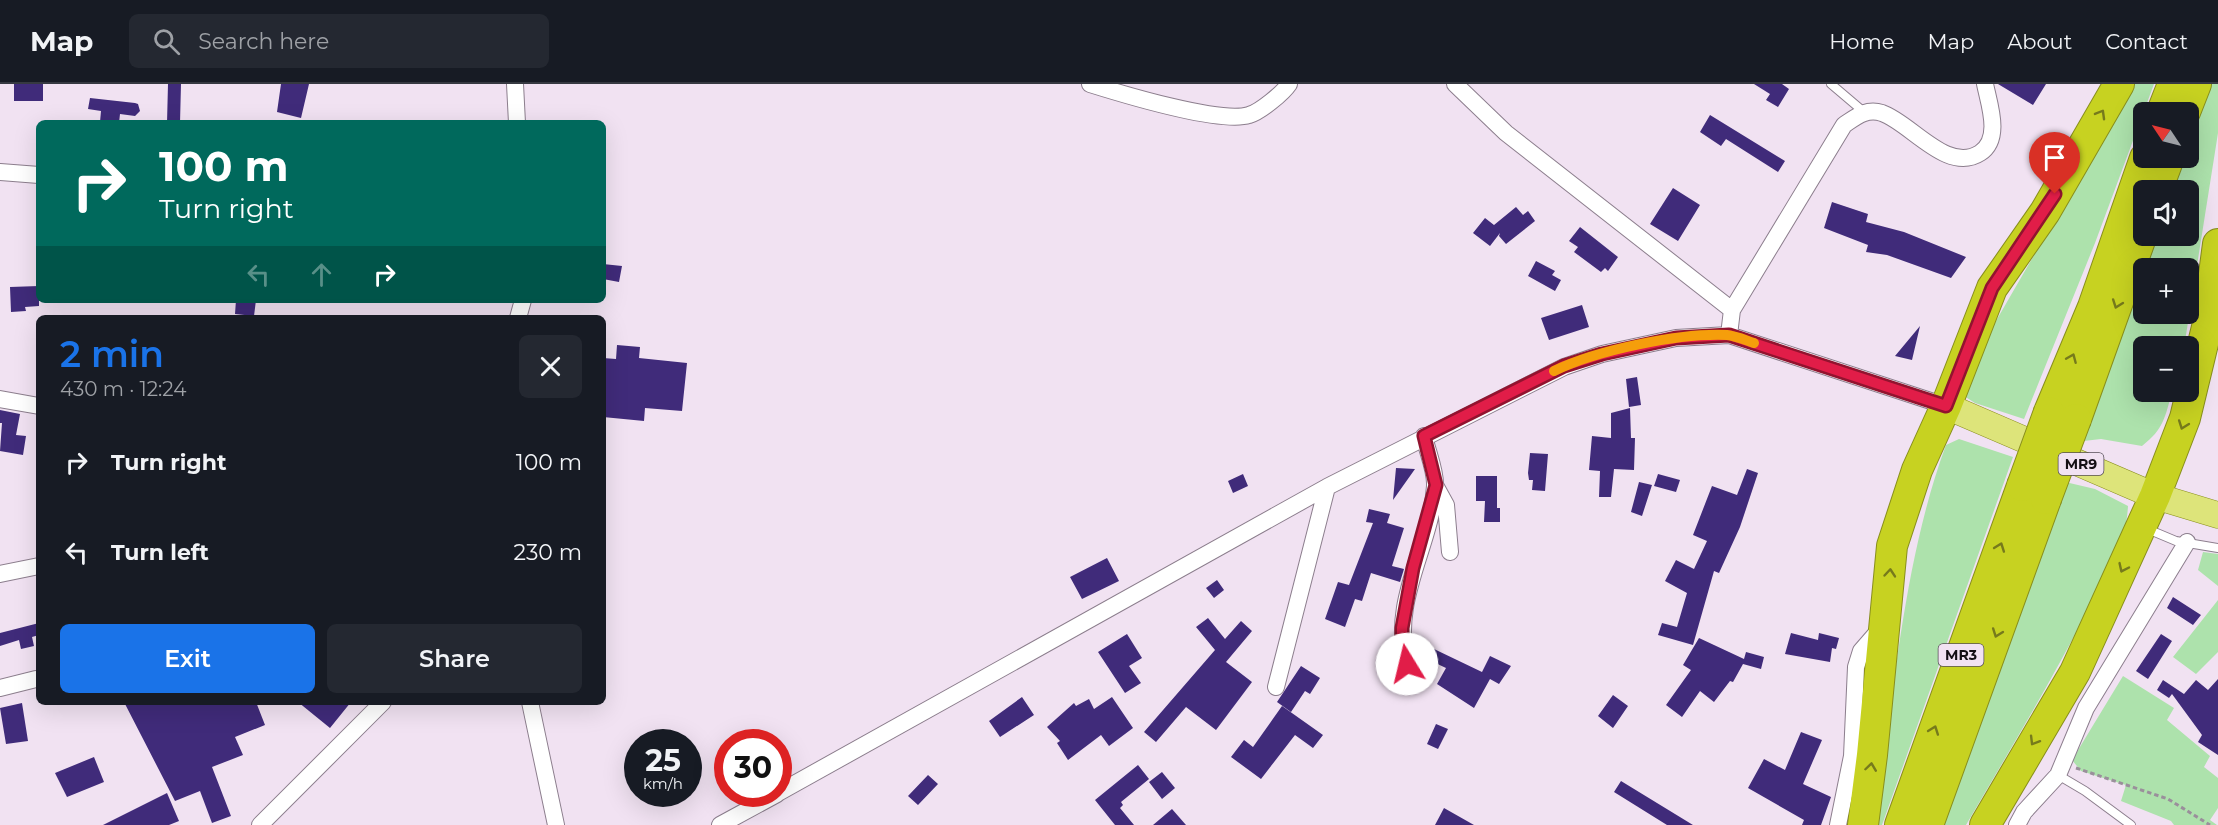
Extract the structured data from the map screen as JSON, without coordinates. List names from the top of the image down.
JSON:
{
  "streets": {
    "highway": ["MR3"],
    "main road": ["MR9"]
  },
  "north": "top left",
  "page": {
    "header": "Map",
    "search": "Search here",
    "nav": [
      "Home",
      "Map",
      "About",
      "Contact"
    ],
    "map_buttons": ["+", "−"],
    "turn": ["100 m", "Turn right"],
    "heading": ["2 min", "430 m · 12:24"],
    "list": [
      {
        "name": "Turn right",
        "value": "100 m"
      },
      {
        "name": "Turn left",
        "value": "230 m"
      }
    ],
    "buttons": ["Exit", "Share"],
    "speed": "25 km/h",
    "limit": "30"
  }
}
